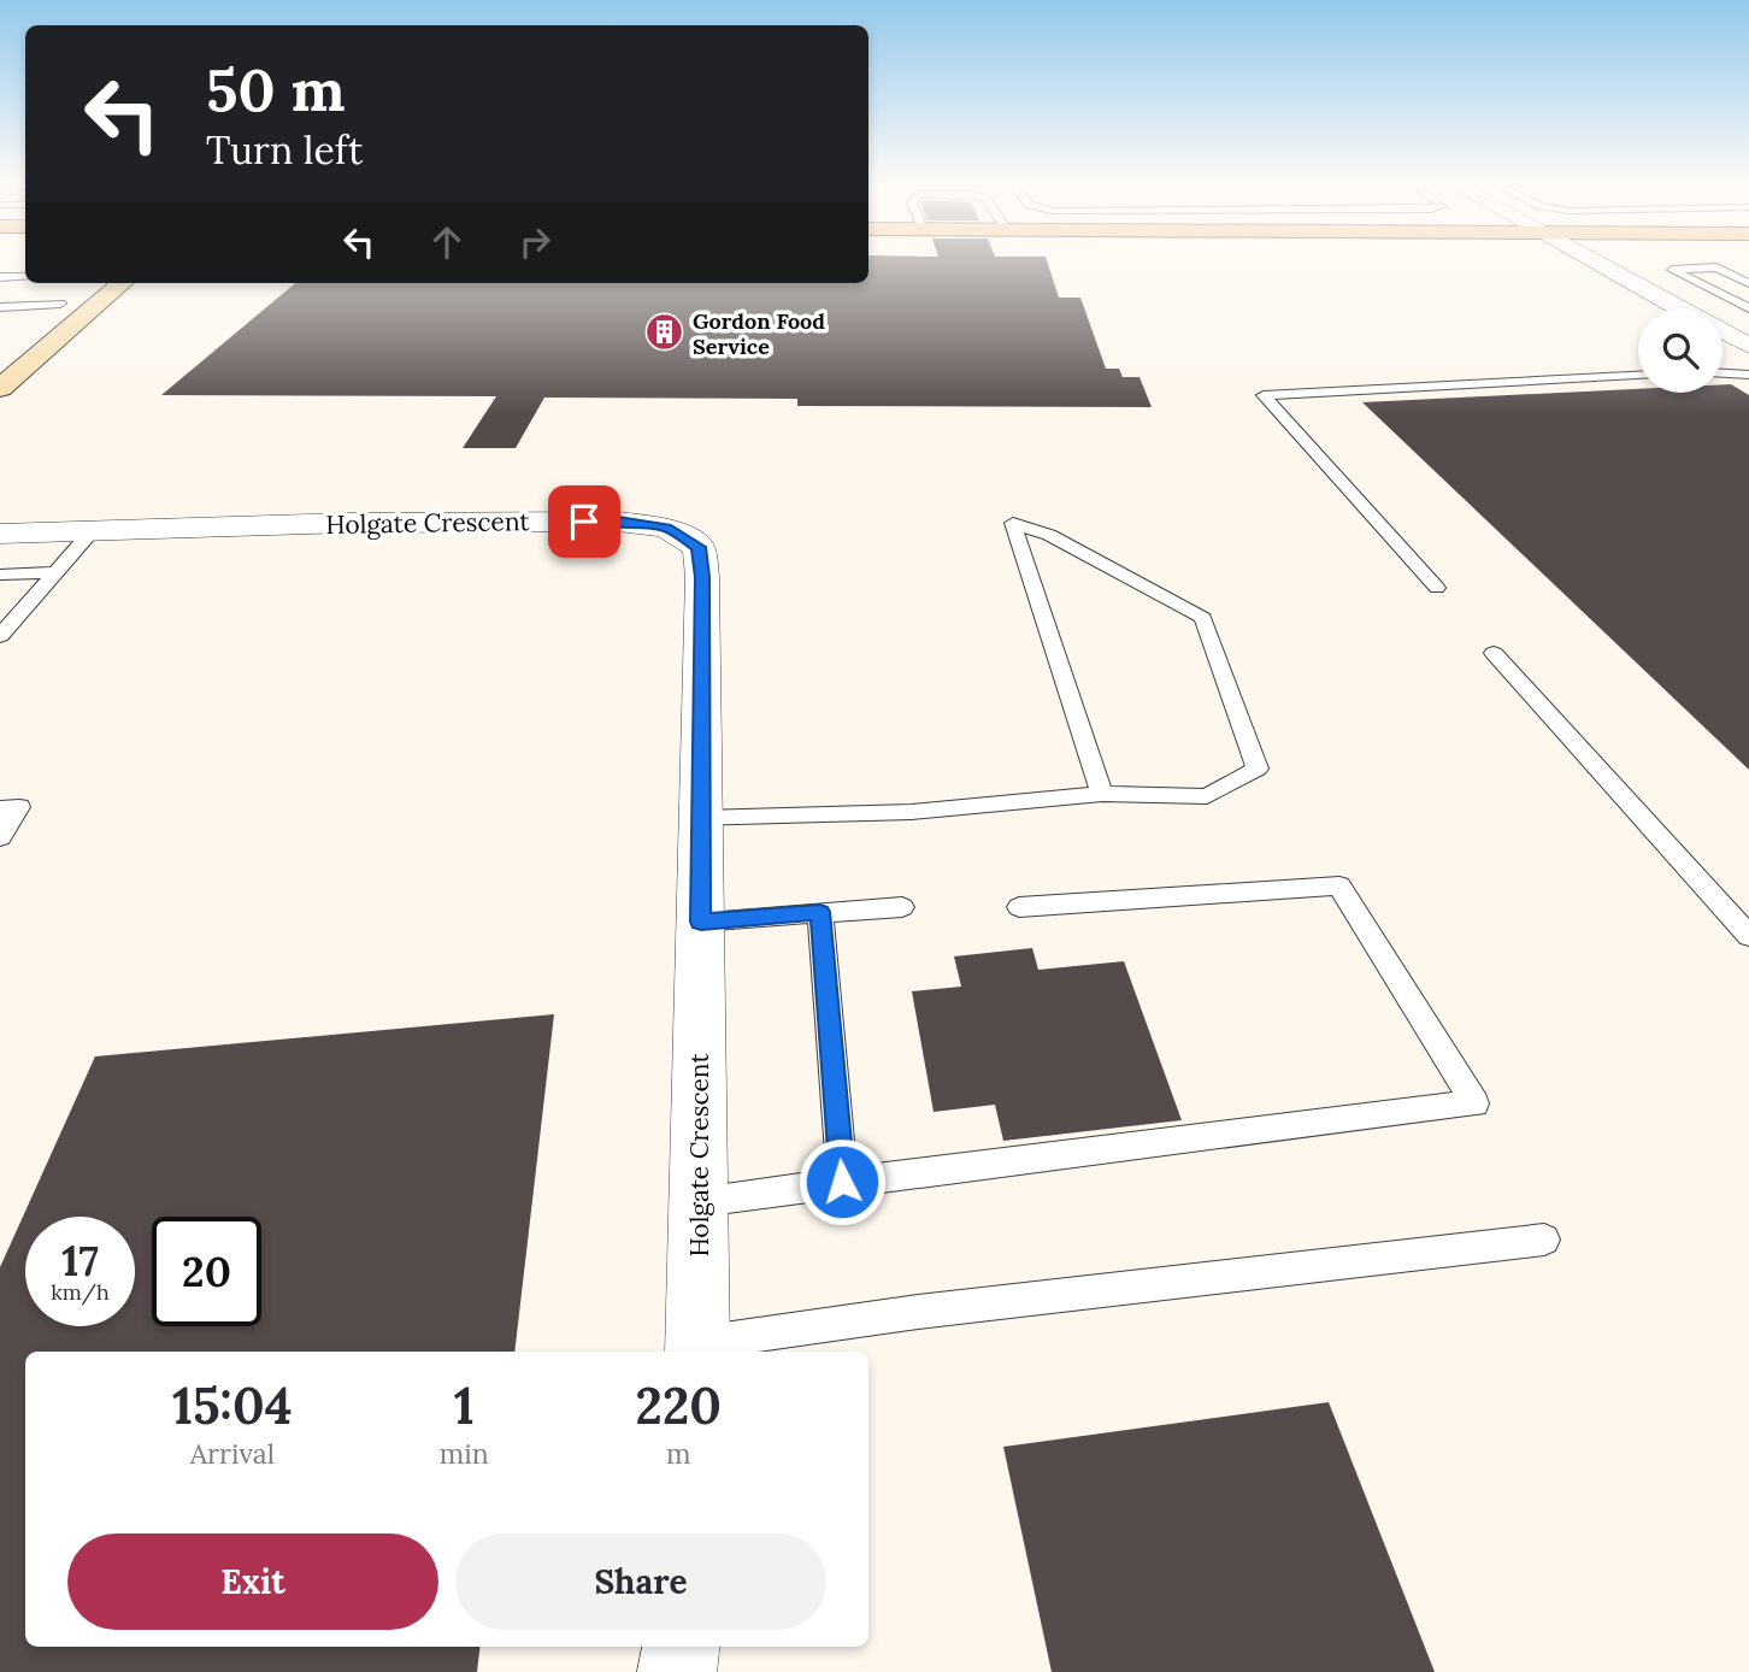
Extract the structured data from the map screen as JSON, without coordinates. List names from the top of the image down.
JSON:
{
  "streets": {
    "street": ["Holgate Crescent"]
  },
  "places": {
    "building": ["Gordon Food Service"]
  },
  "page": {
    "turn": ["50 m", "Turn left"],
    "speed": "17 km/h",
    "limit": "20",
    "eta": [
      "15:04",
      "Arrival",
      "1",
      "min",
      "220",
      "m"
    ],
    "buttons": ["Exit", "Share"]
  }
}
